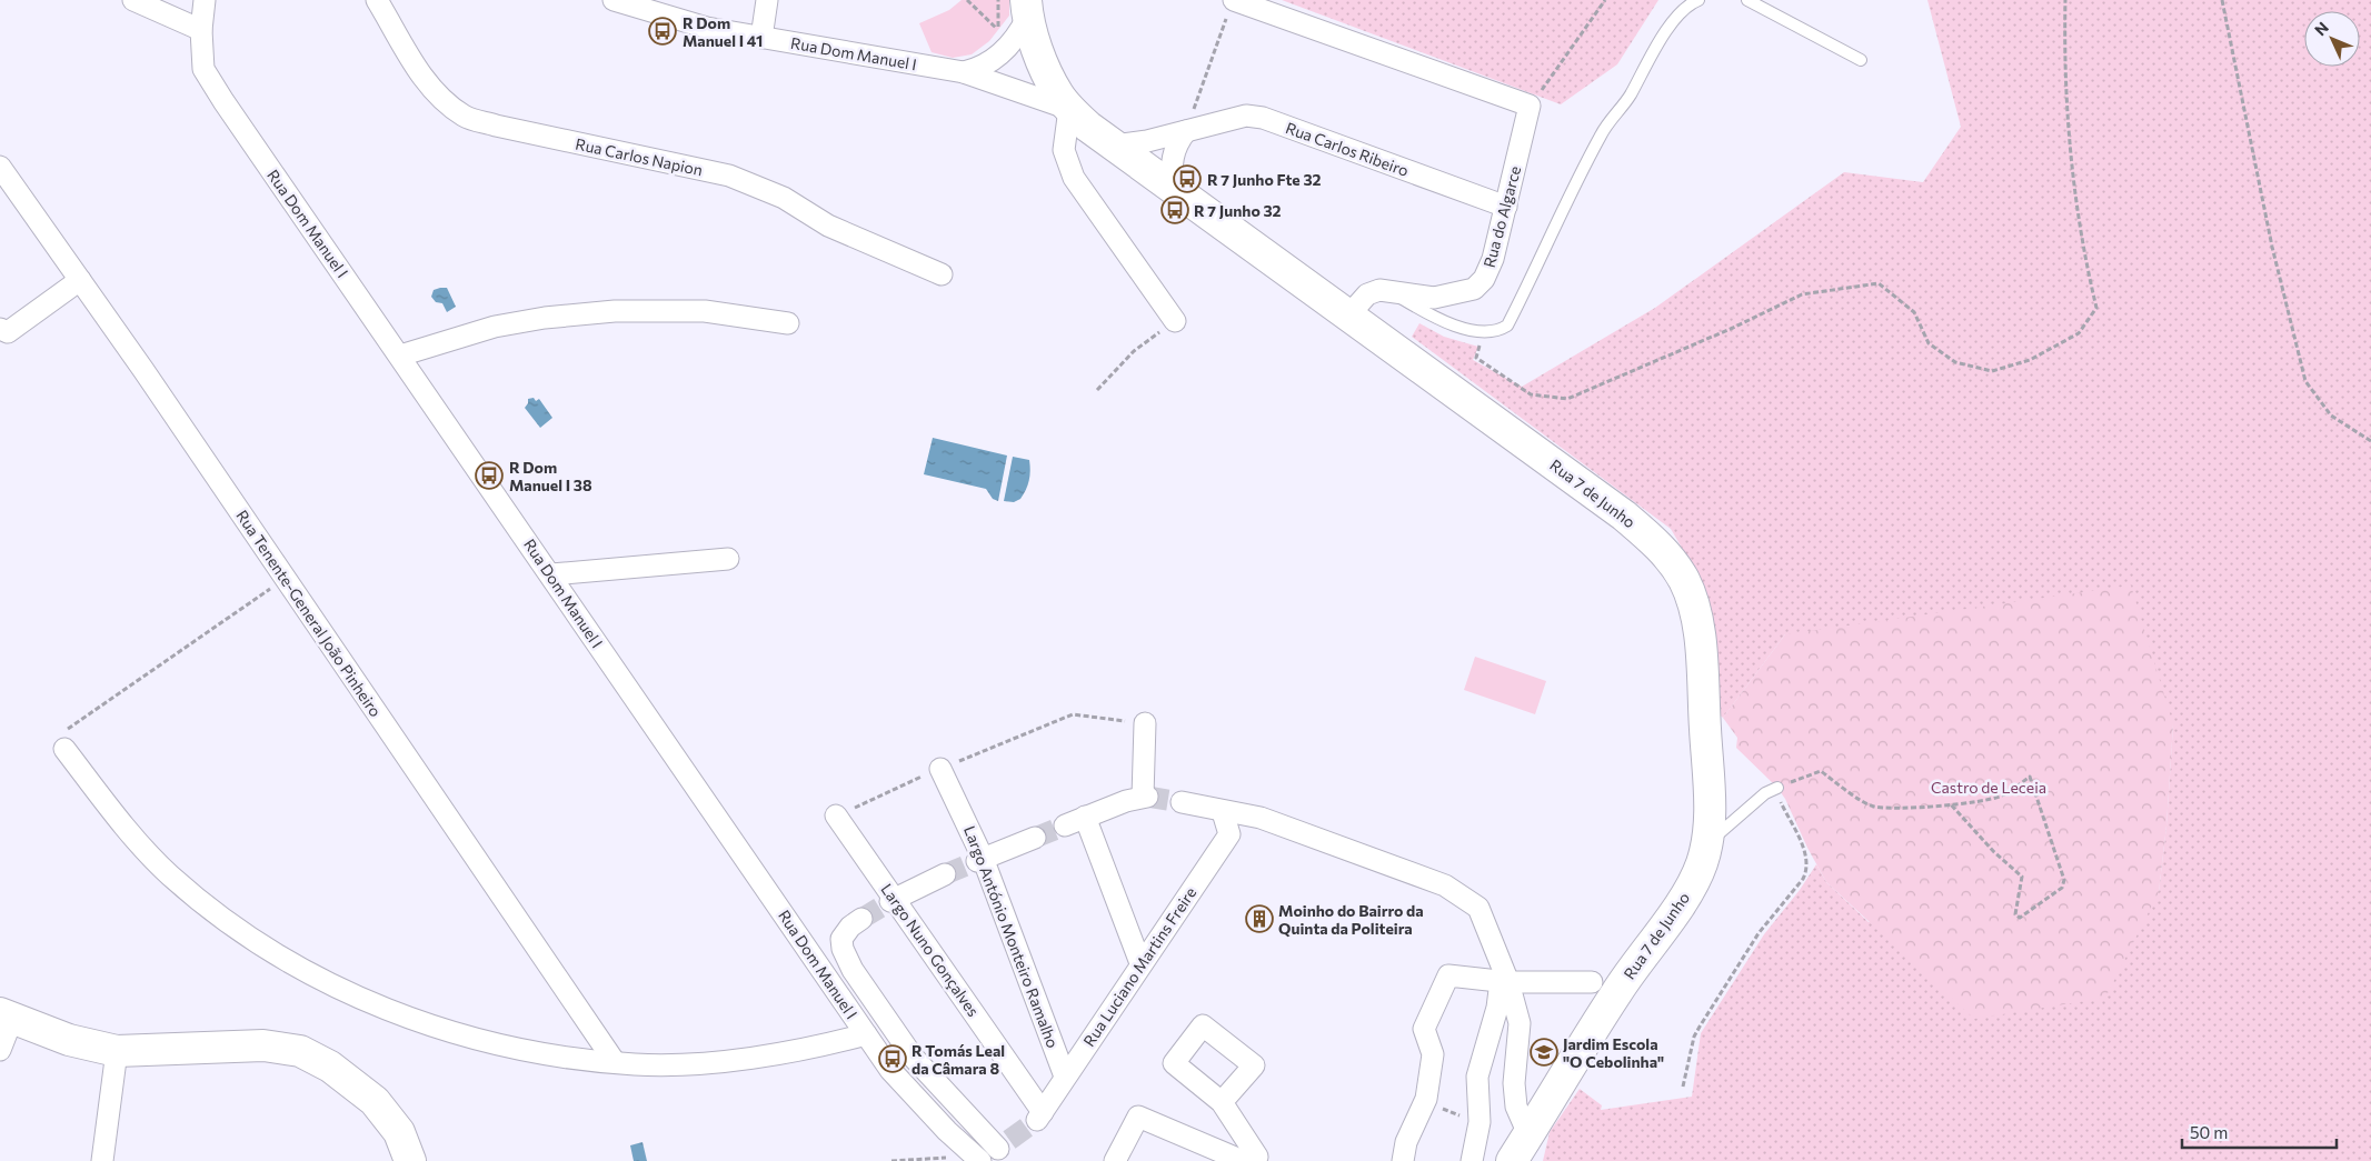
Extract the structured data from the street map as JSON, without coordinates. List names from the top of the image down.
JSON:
{
  "streets": {
    "main road": ["Rua 7 de Junho"],
    "street": [
      "Rua Dom Manuel I",
      "Rua Carlos Ribeiro",
      "Rua Carlos Napion",
      "Rua do Algarce",
      "Rua Tenente-General João Pinheiro",
      "Largo António Monteiro Ramalho",
      "Largo Nuno Gonçalves",
      "Rua Luciano Martins Freire"
    ]
  },
  "crossings": [
    ["Rua Dom Manuel I", "Rua 7 de Junho"],
    ["Rua Carlos Ribeiro", "Rua do Algarce"],
    ["Rua Carlos Ribeiro", "Rua 7 de Junho"],
    ["Rua do Algarce", "Rua 7 de Junho"],
    ["Largo António Monteiro Ramalho", "Rua Luciano Martins Freire"],
    ["Largo Nuno Gonçalves", "Rua Luciano Martins Freire"]
  ],
  "parks": ["Castro de Leceia"],
  "places": {
    "bus stop": [
      "R Dom Manuel I 41",
      "R 7 Junho Fte 32",
      "R 7 Junho 32",
      "R Dom Manuel I 38",
      "R Tomás Leal da Câmara 8"
    ],
    "building": ["Moinho do Bairro da Quinta da Politeira"],
    "school or university": ["Jardim Escola \"O Cebolinha\""]
  },
  "scale_bar": "50 m",
  "north": "top left"
}
